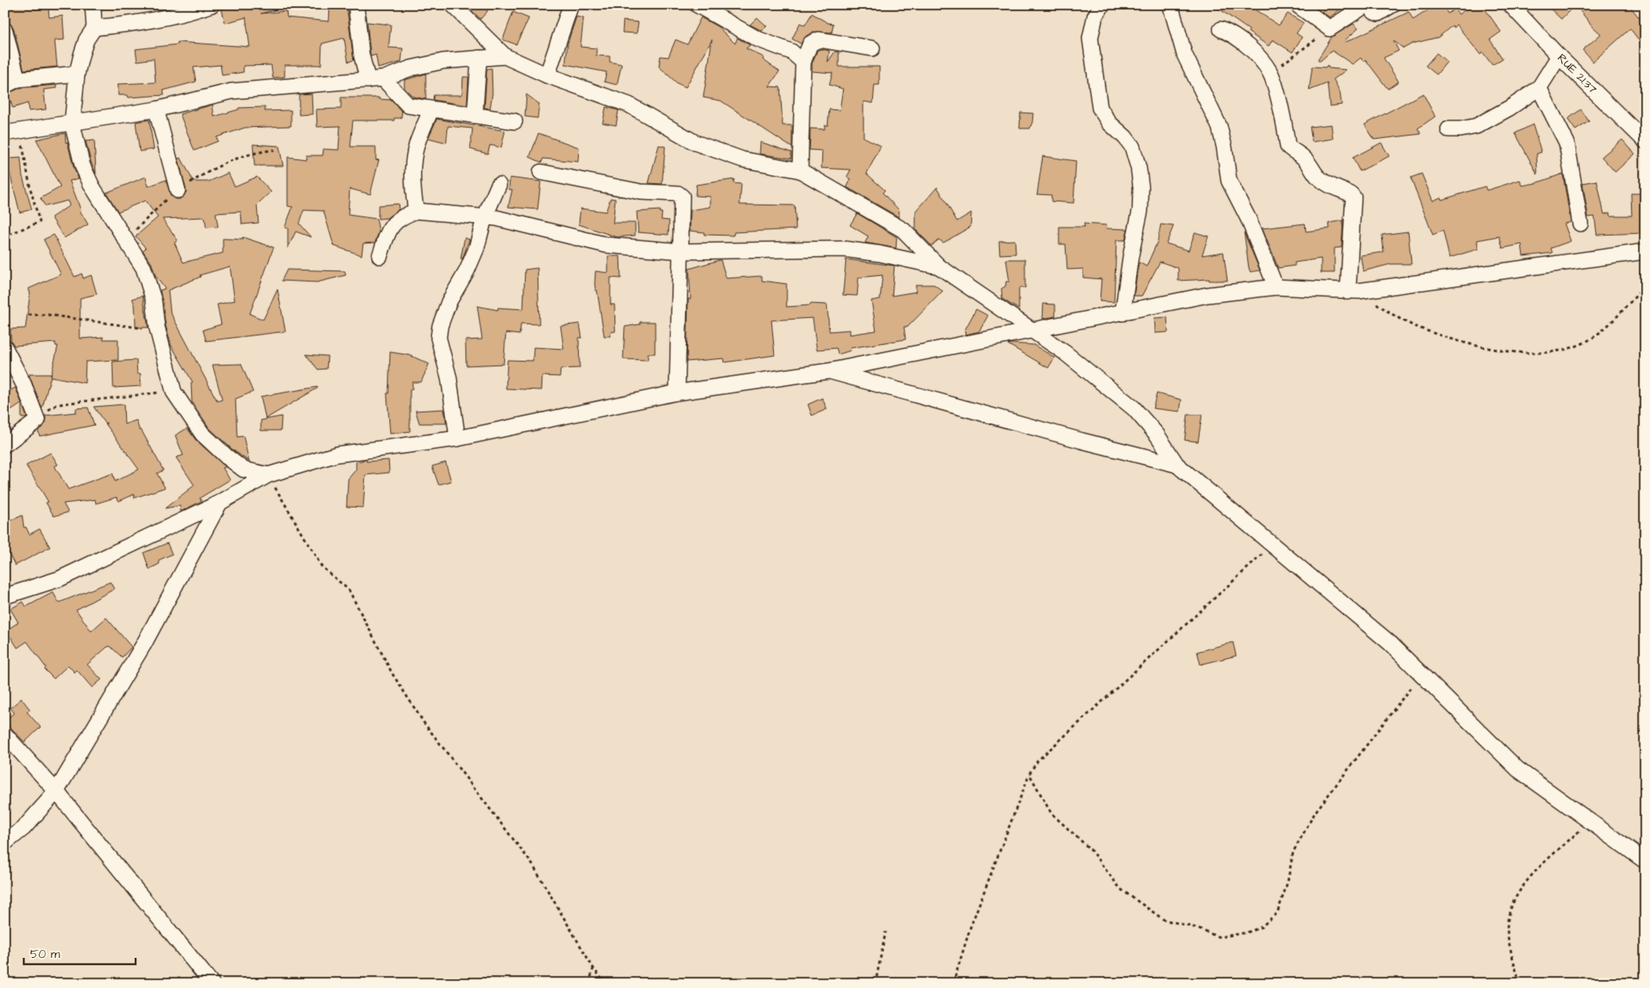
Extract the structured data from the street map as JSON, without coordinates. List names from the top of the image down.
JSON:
{
  "streets": {
    "street": ["RUE 21.37"]
  },
  "scale_bar": "50 m"
}
